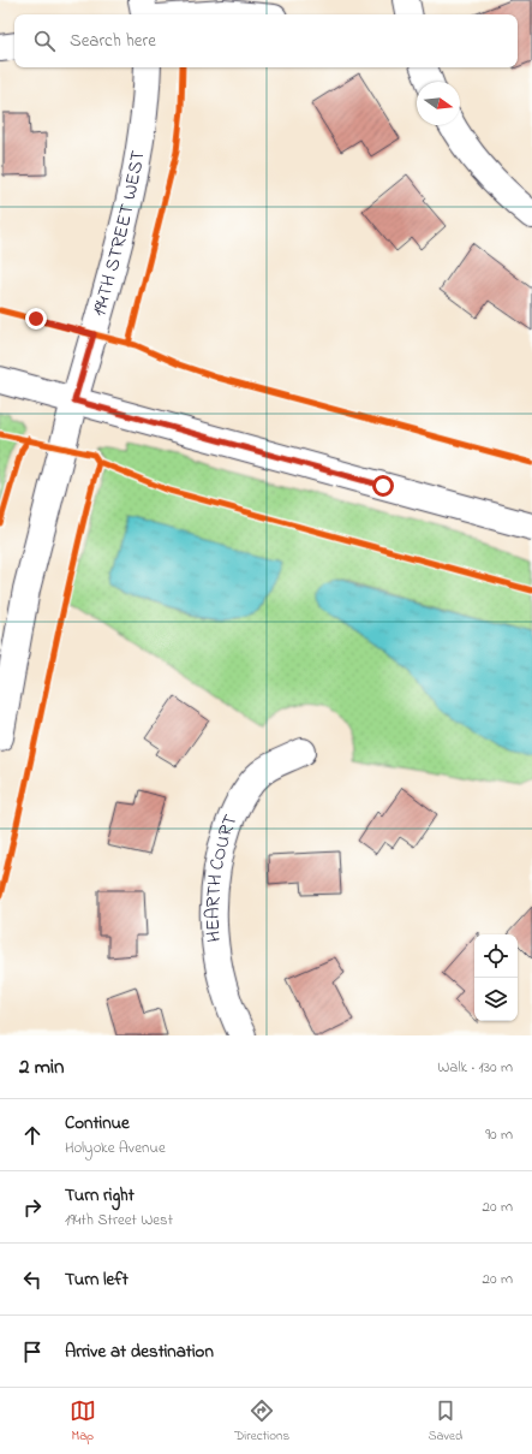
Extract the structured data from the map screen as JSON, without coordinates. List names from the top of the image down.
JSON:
{
  "streets": {
    "street": ["194TH STREET WEST", "HEARTH COURT"]
  },
  "north": "right",
  "page": {
    "search": "Search here",
    "heading": ["2 min", "Walk · 130 m"],
    "list": [
      ["Continue", "Holyoke Avenue", "90 m"],
      ["Turn right", "194th Street West", "20 m"],
      ["Turn left", "20 m"],
      "Arrive at destination"
    ],
    "nav": ["Map", "Directions", "Saved"]
  }
}
